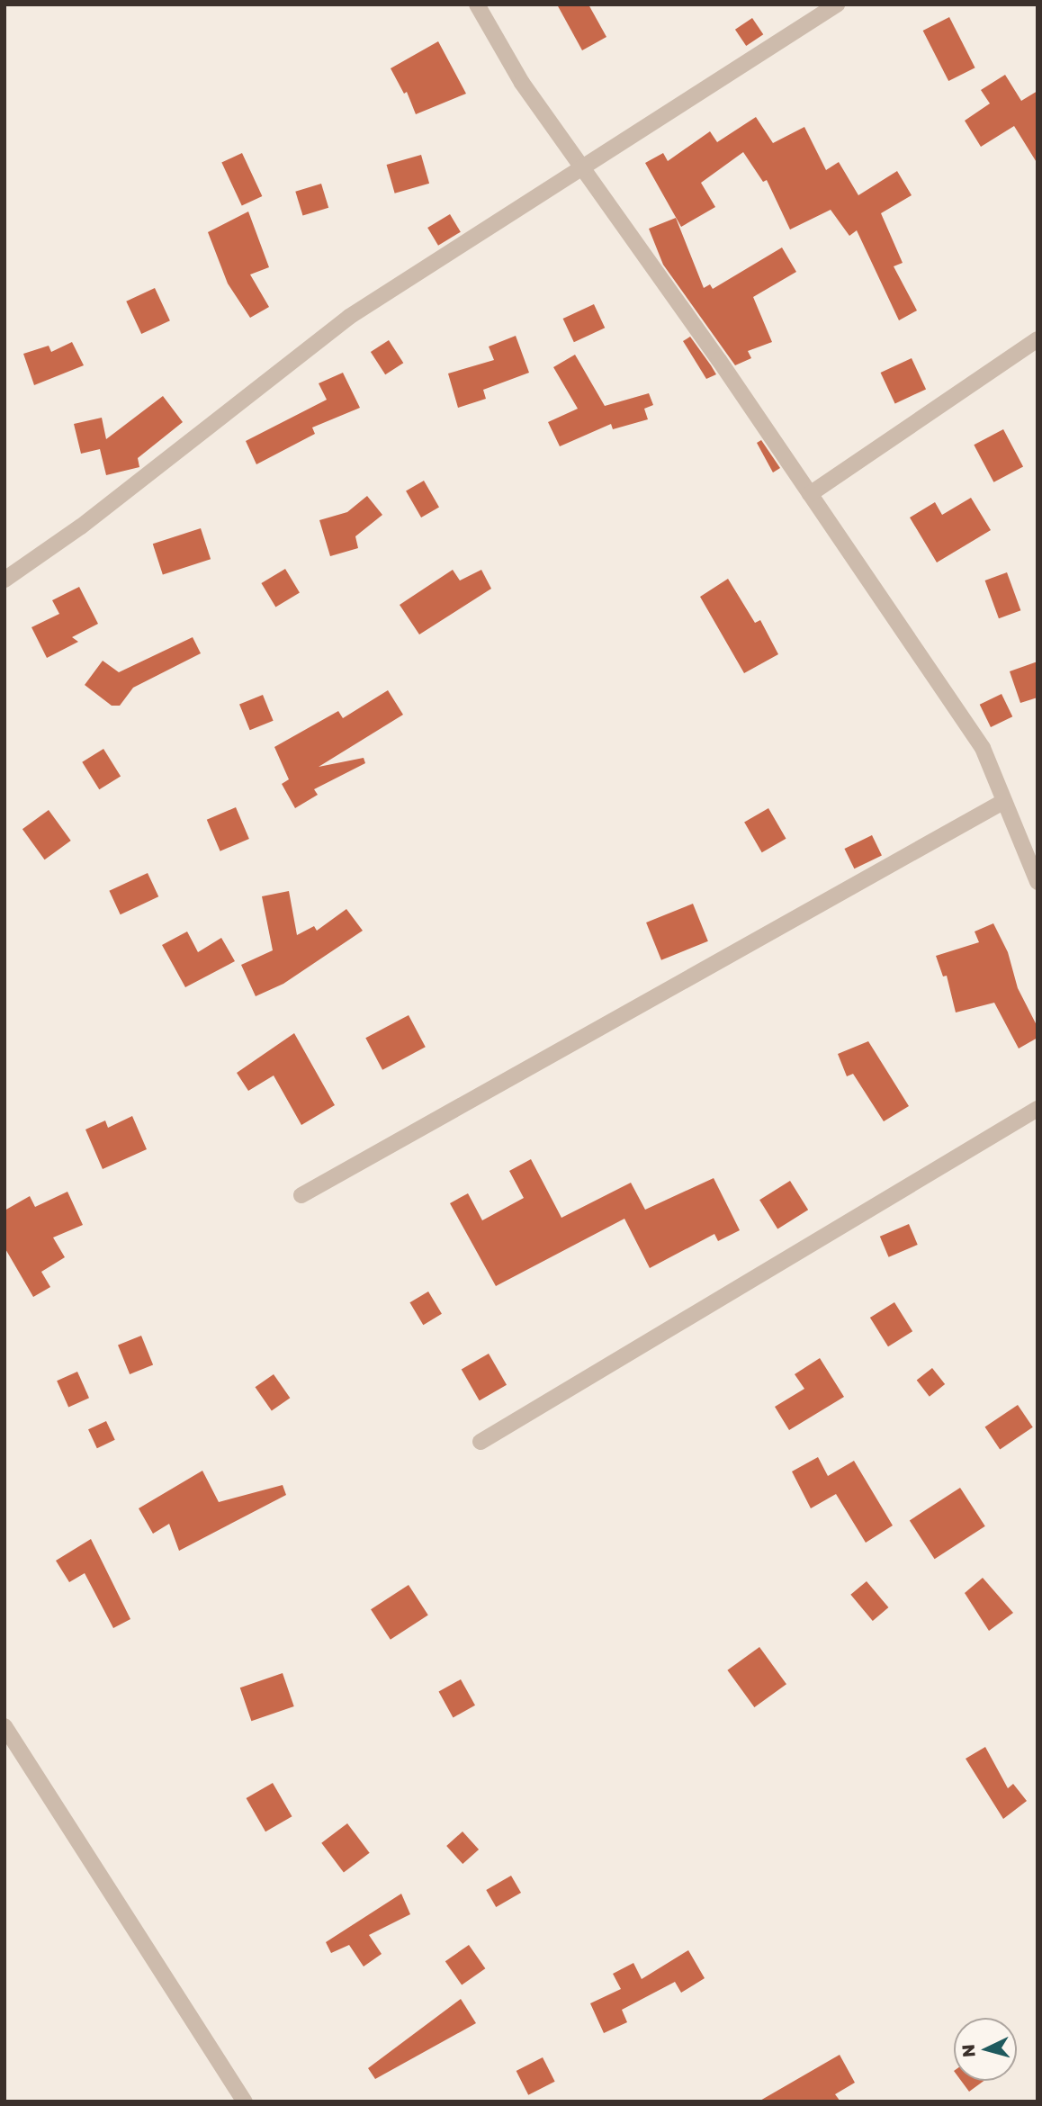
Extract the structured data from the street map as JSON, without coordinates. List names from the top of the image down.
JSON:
{
  "north": "left"
}
